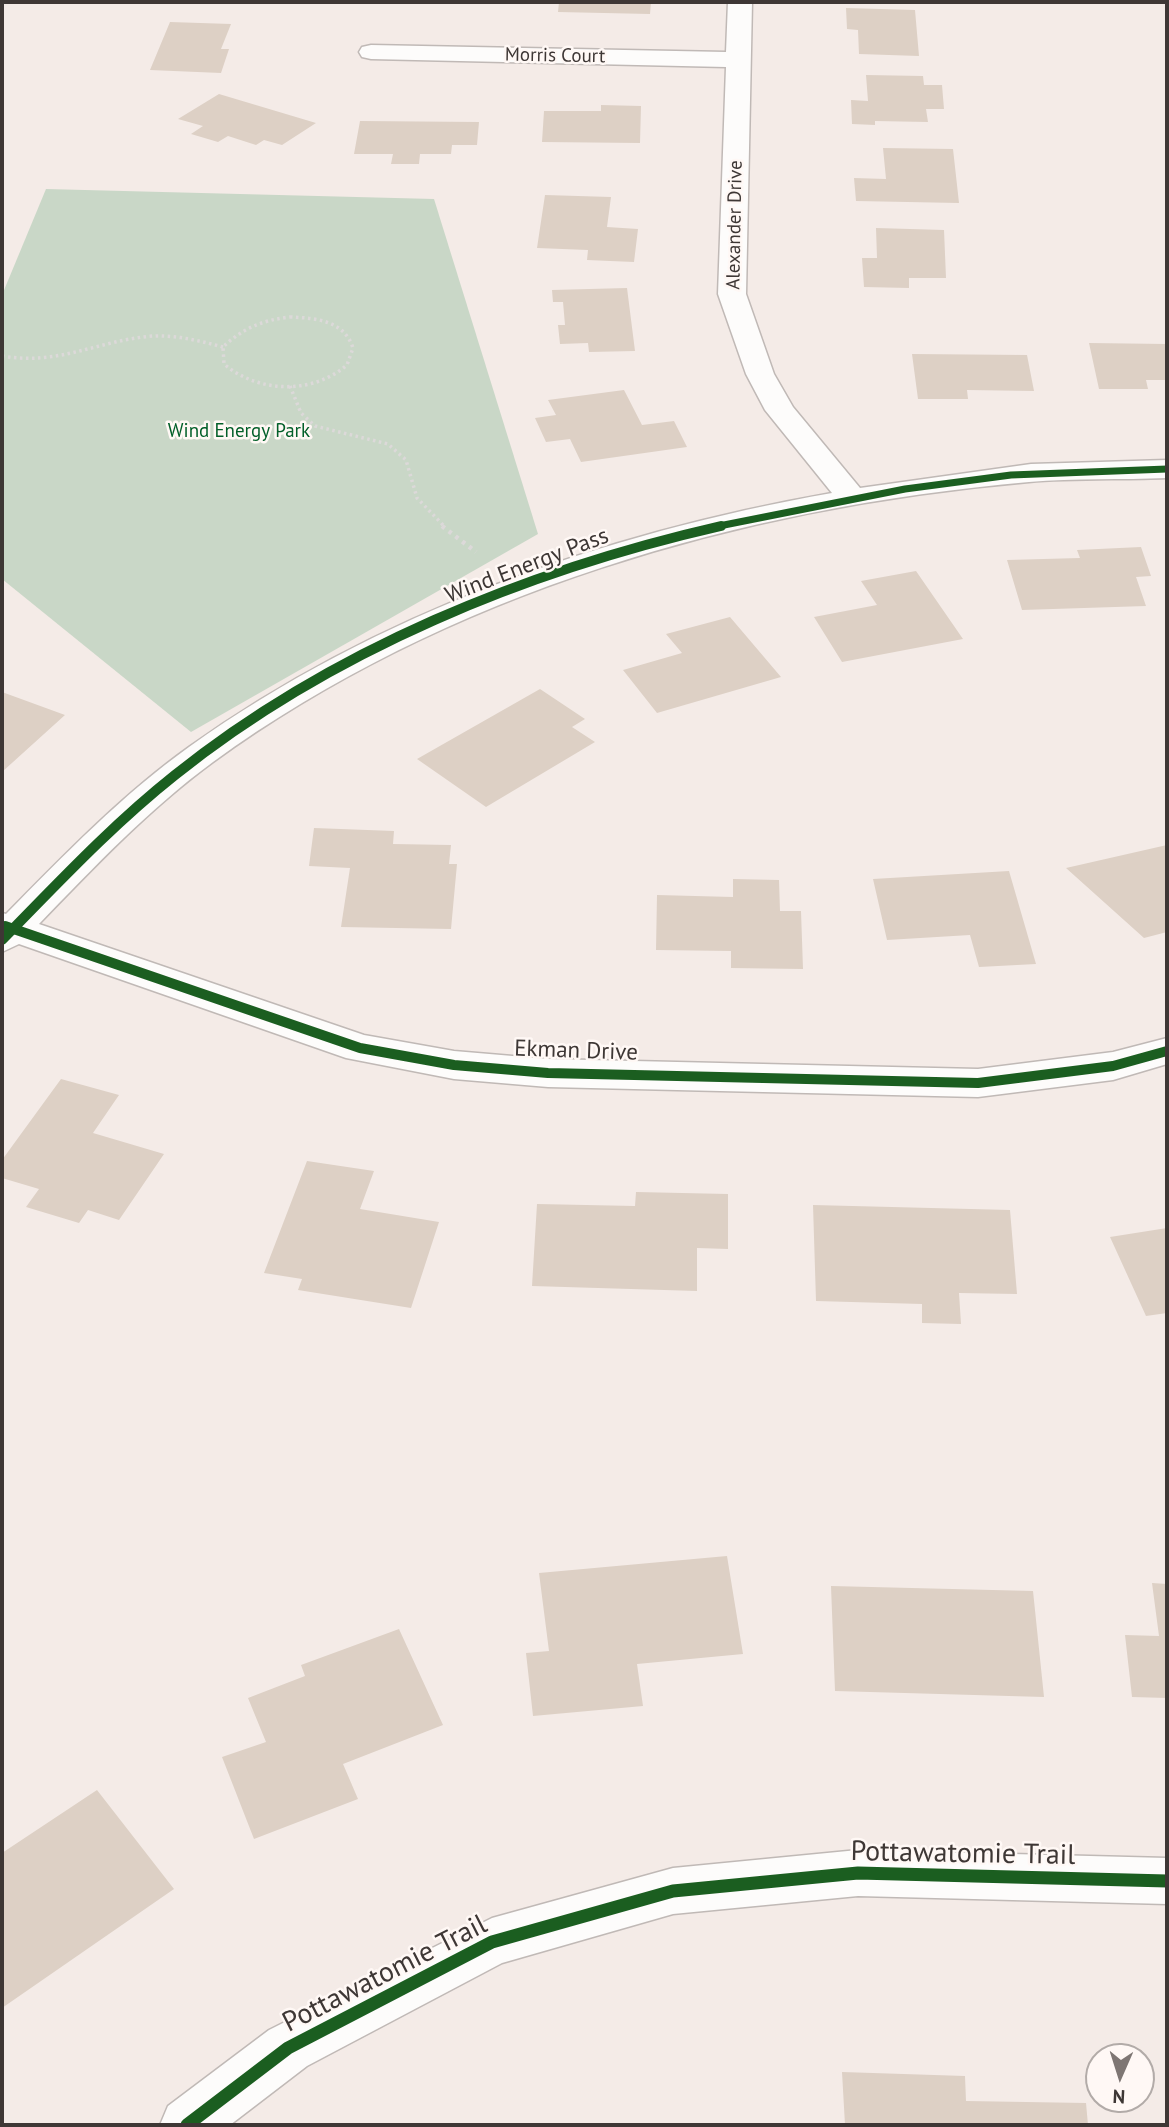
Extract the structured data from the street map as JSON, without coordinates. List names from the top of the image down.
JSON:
{
  "streets": {
    "street": [
      "Morris Court",
      "Alexander Drive",
      "Wind Energy Pass",
      "Ekman Drive",
      "Pottawatomie Trail"
    ]
  },
  "crossings": [
    ["Morris Court", "Alexander Drive"],
    ["Alexander Drive", "Wind Energy Pass"],
    ["Wind Energy Pass", "Ekman Drive"]
  ],
  "parks": ["Wind Energy Park"],
  "north": "bottom"
}
